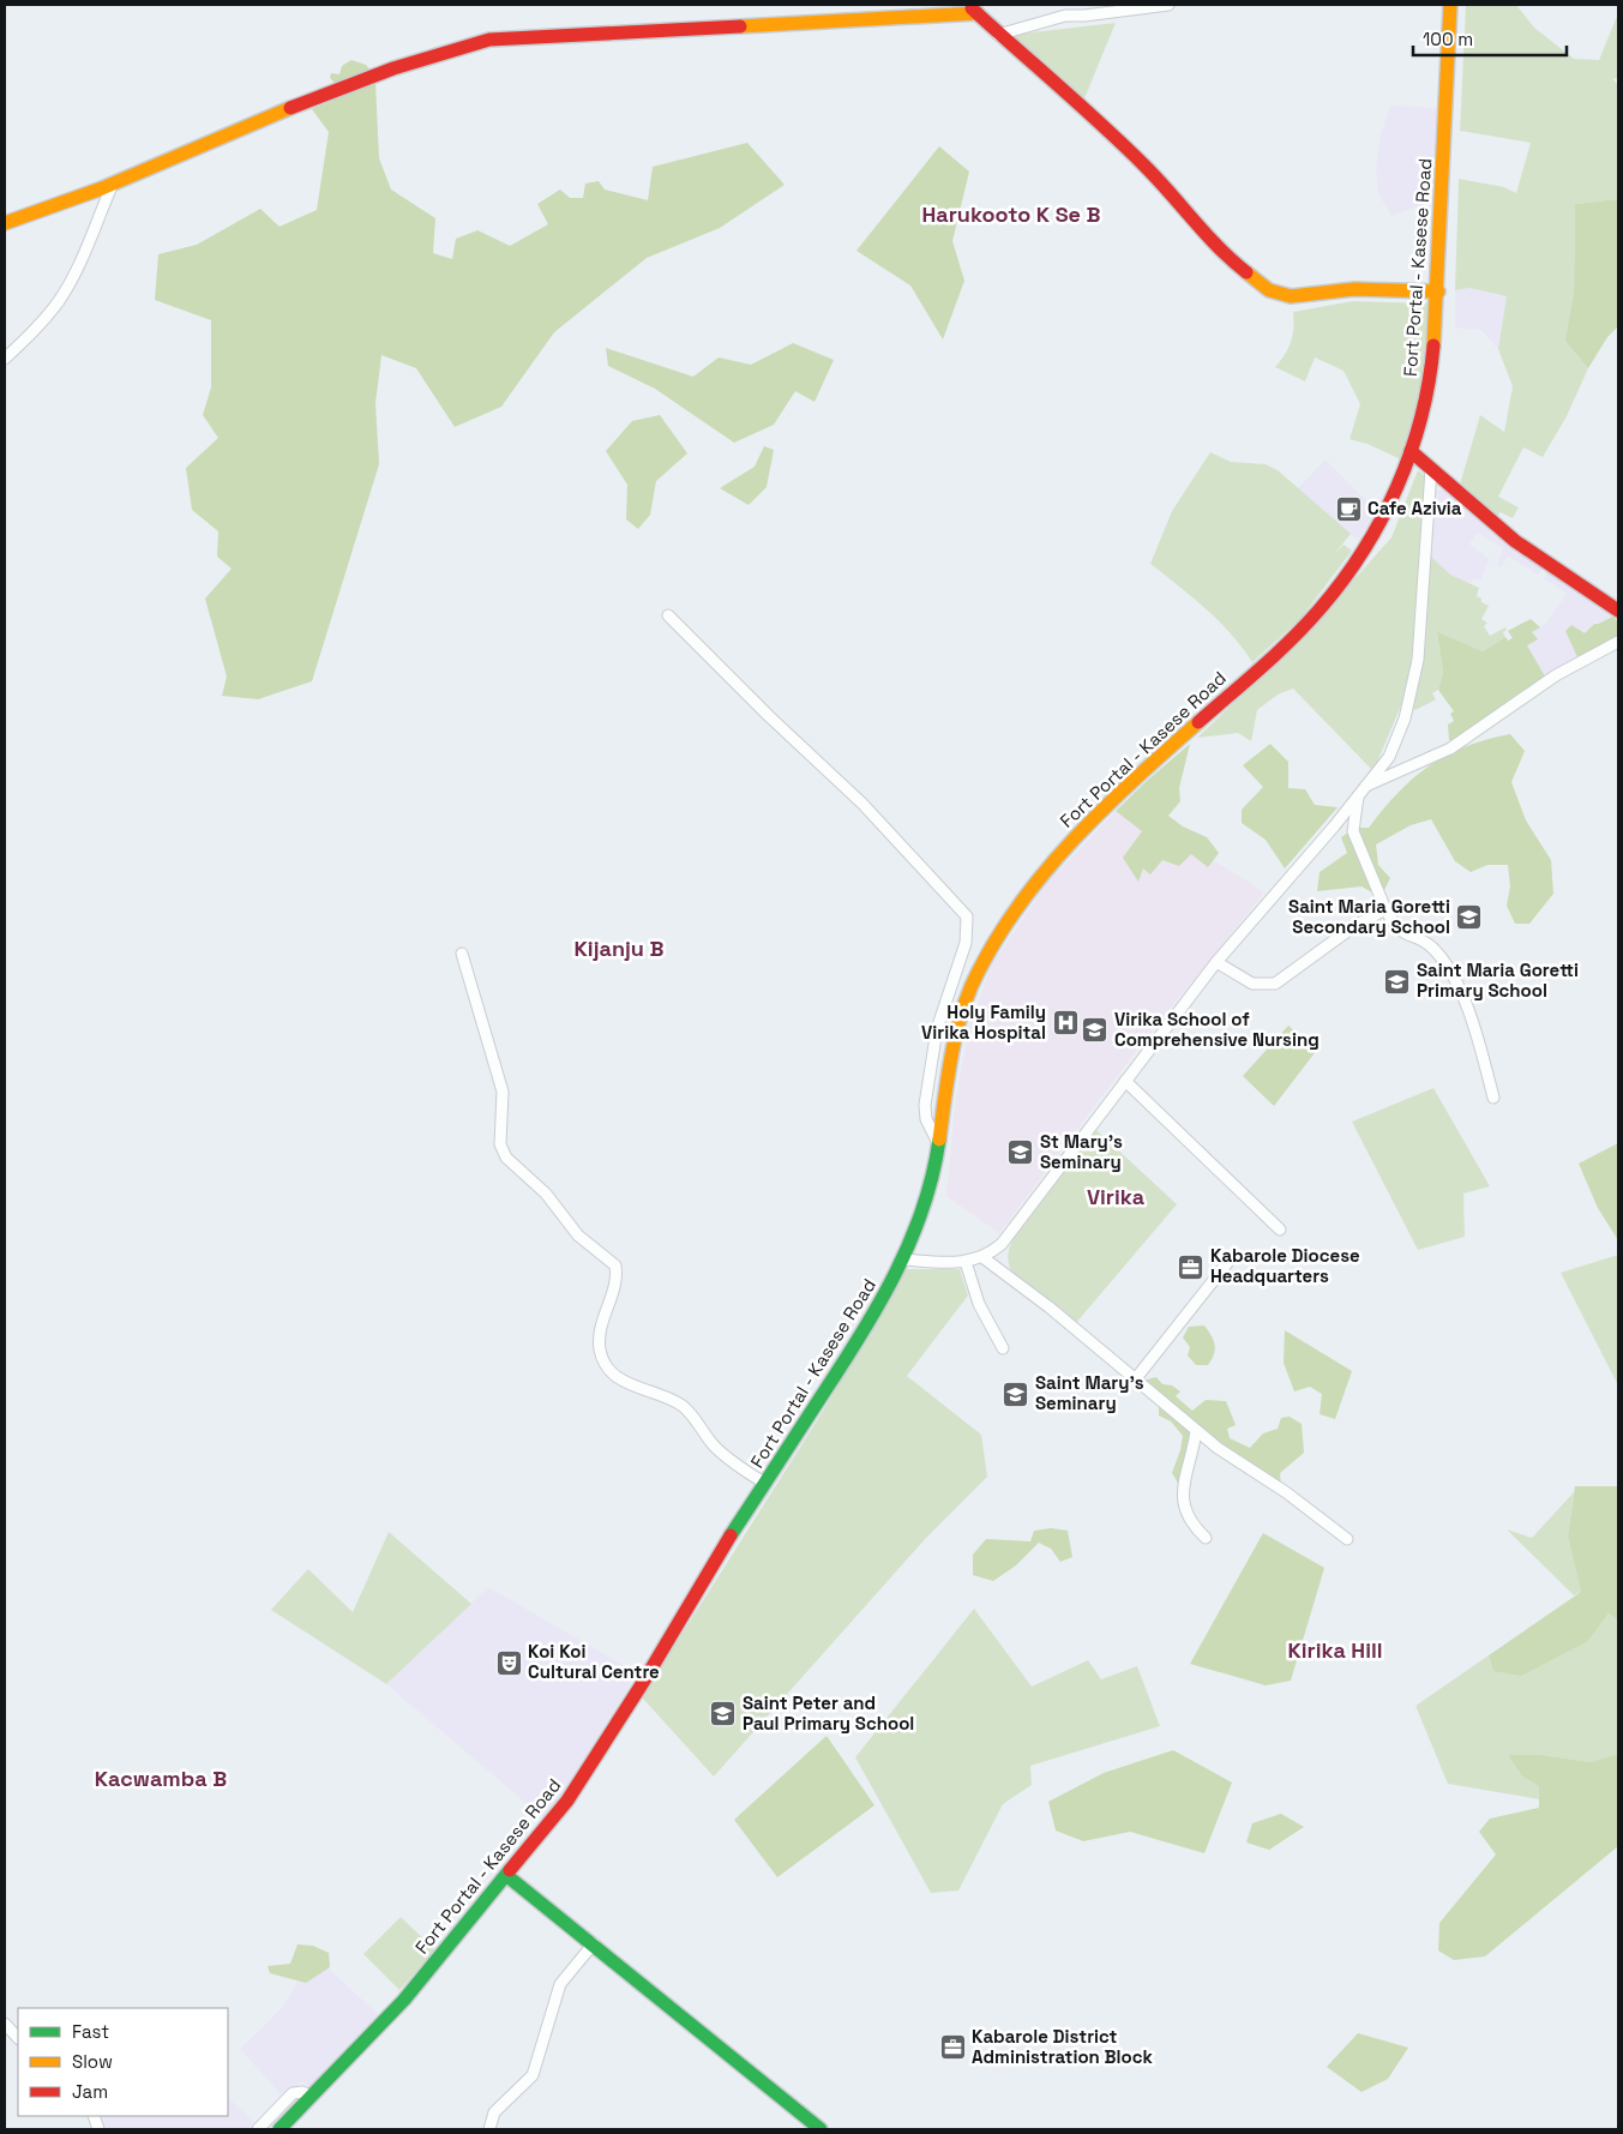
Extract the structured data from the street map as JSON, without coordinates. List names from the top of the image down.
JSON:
{
  "streets": {
    "main road": ["Fort Portal - Kasese Road"]
  },
  "districts": [
    "Harukooto K Se B",
    "Kijanju B",
    "Virika",
    "Kirika Hill",
    "Kacwamba B"
  ],
  "places": {
    "cafe": ["Cafe Azivia"],
    "school or university": [
      "Saint Maria Goretti Secondary School",
      "Saint Maria Goretti Primary School",
      "Virika School of Comprehensive Nursing",
      "St Mary's Seminary",
      "Saint Mary's Seminary",
      "Saint Peter and Paul Primary School"
    ],
    "hospital": ["Holy Family Virika Hospital"],
    "office": ["Kabarole Diocese Headquarters", "Kabarole District Administration Block"],
    "theatre": ["Koi Koi Cultural Centre"]
  },
  "legend": ["Fast", "Slow", "Jam"],
  "scale_bar": "100 m"
}
